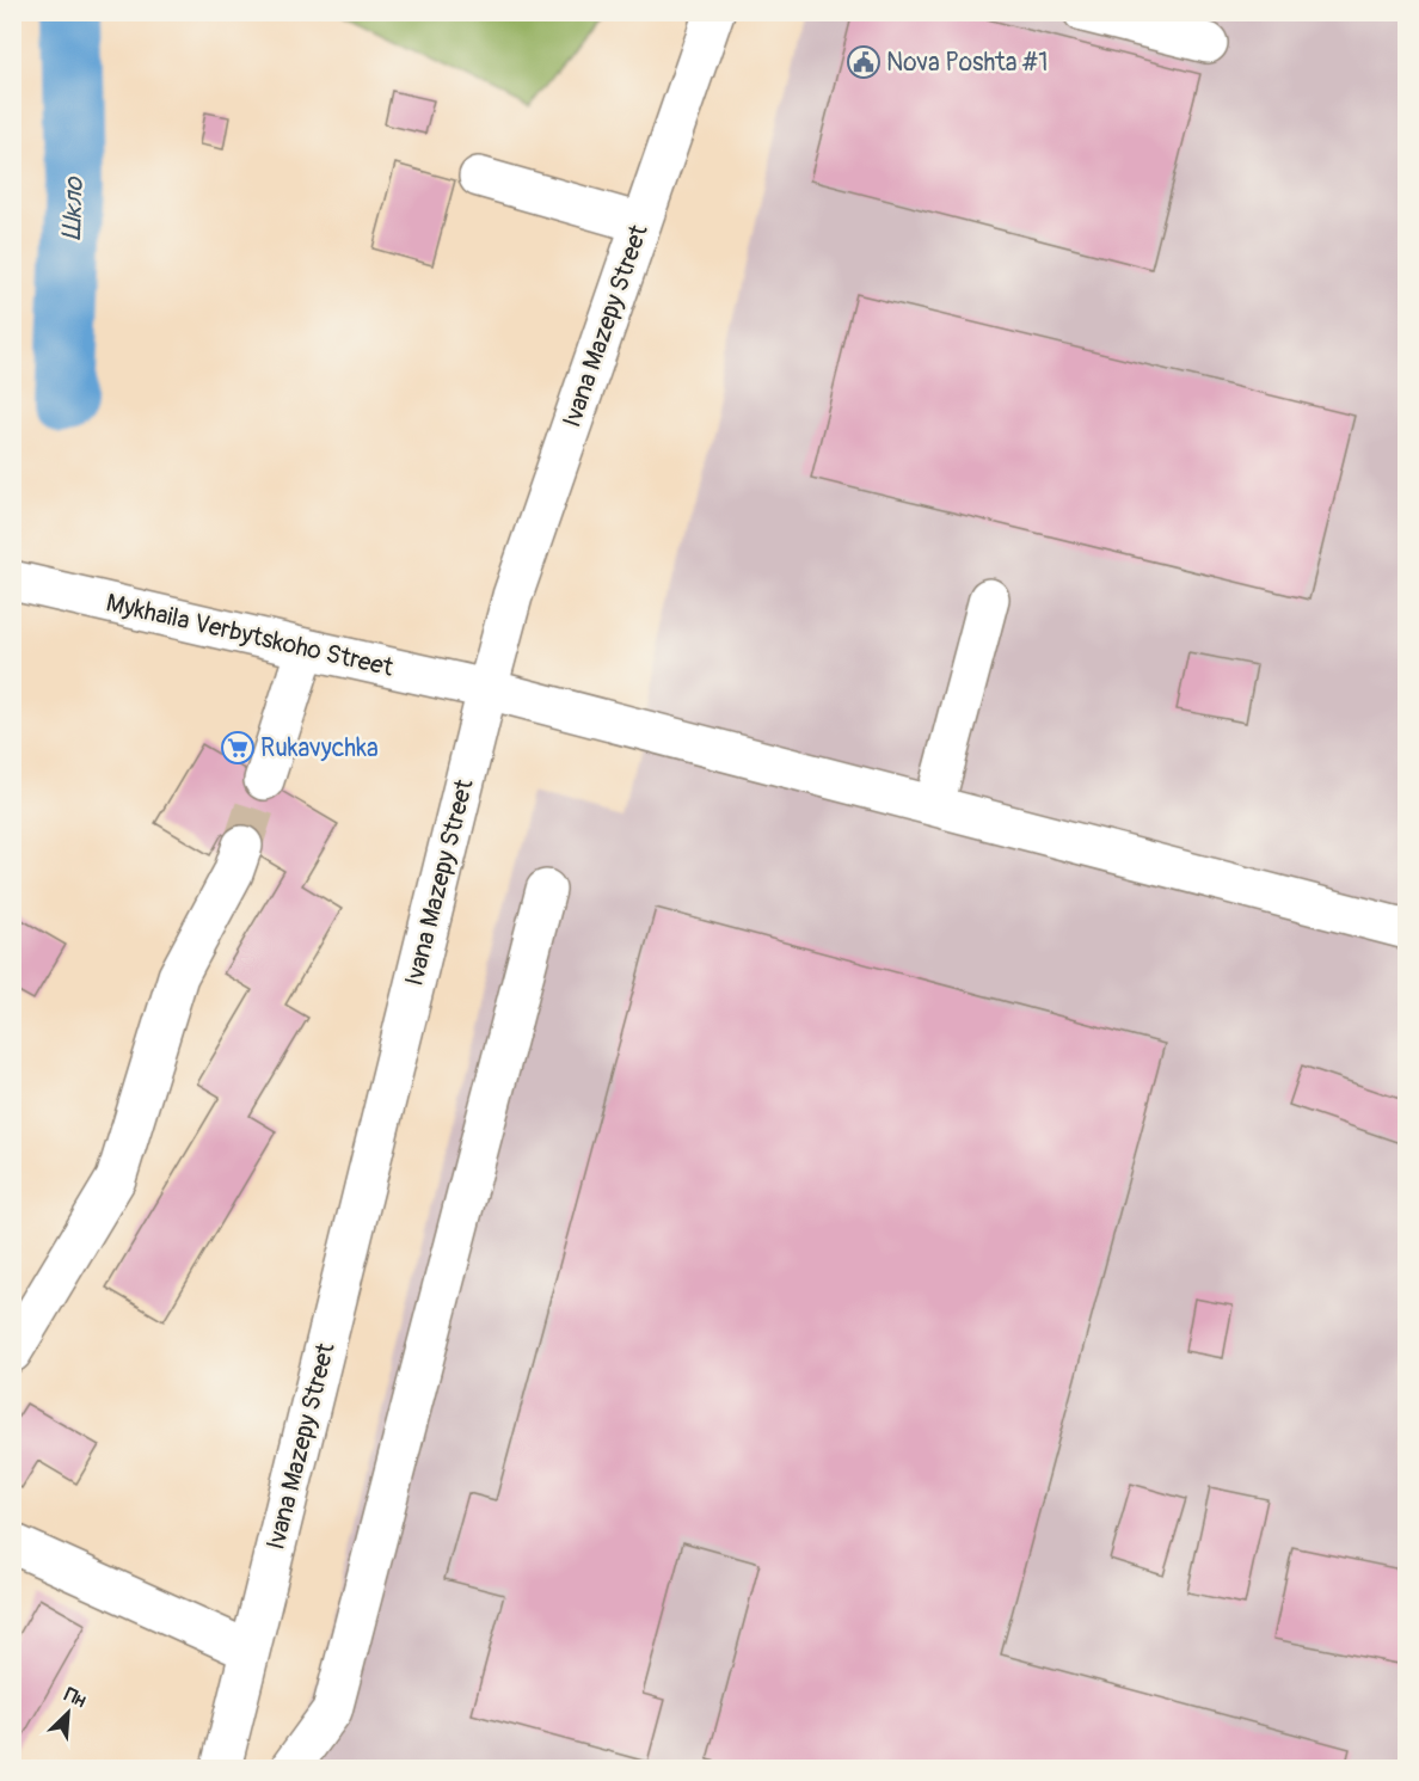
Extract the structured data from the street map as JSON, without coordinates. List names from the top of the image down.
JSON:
{
  "streets": {
    "street": ["Ivana Mazepy Street", "Mykhaila Verbytskoho Street"]
  },
  "crossings": [
    ["Ivana Mazepy Street", "Mykhaila Verbytskoho Street"]
  ],
  "water": ["Шкло"],
  "places": {
    "public building": ["Nova Poshta #1"],
    "supermarket": ["Rukavychka"]
  },
  "north": "top right"
}
